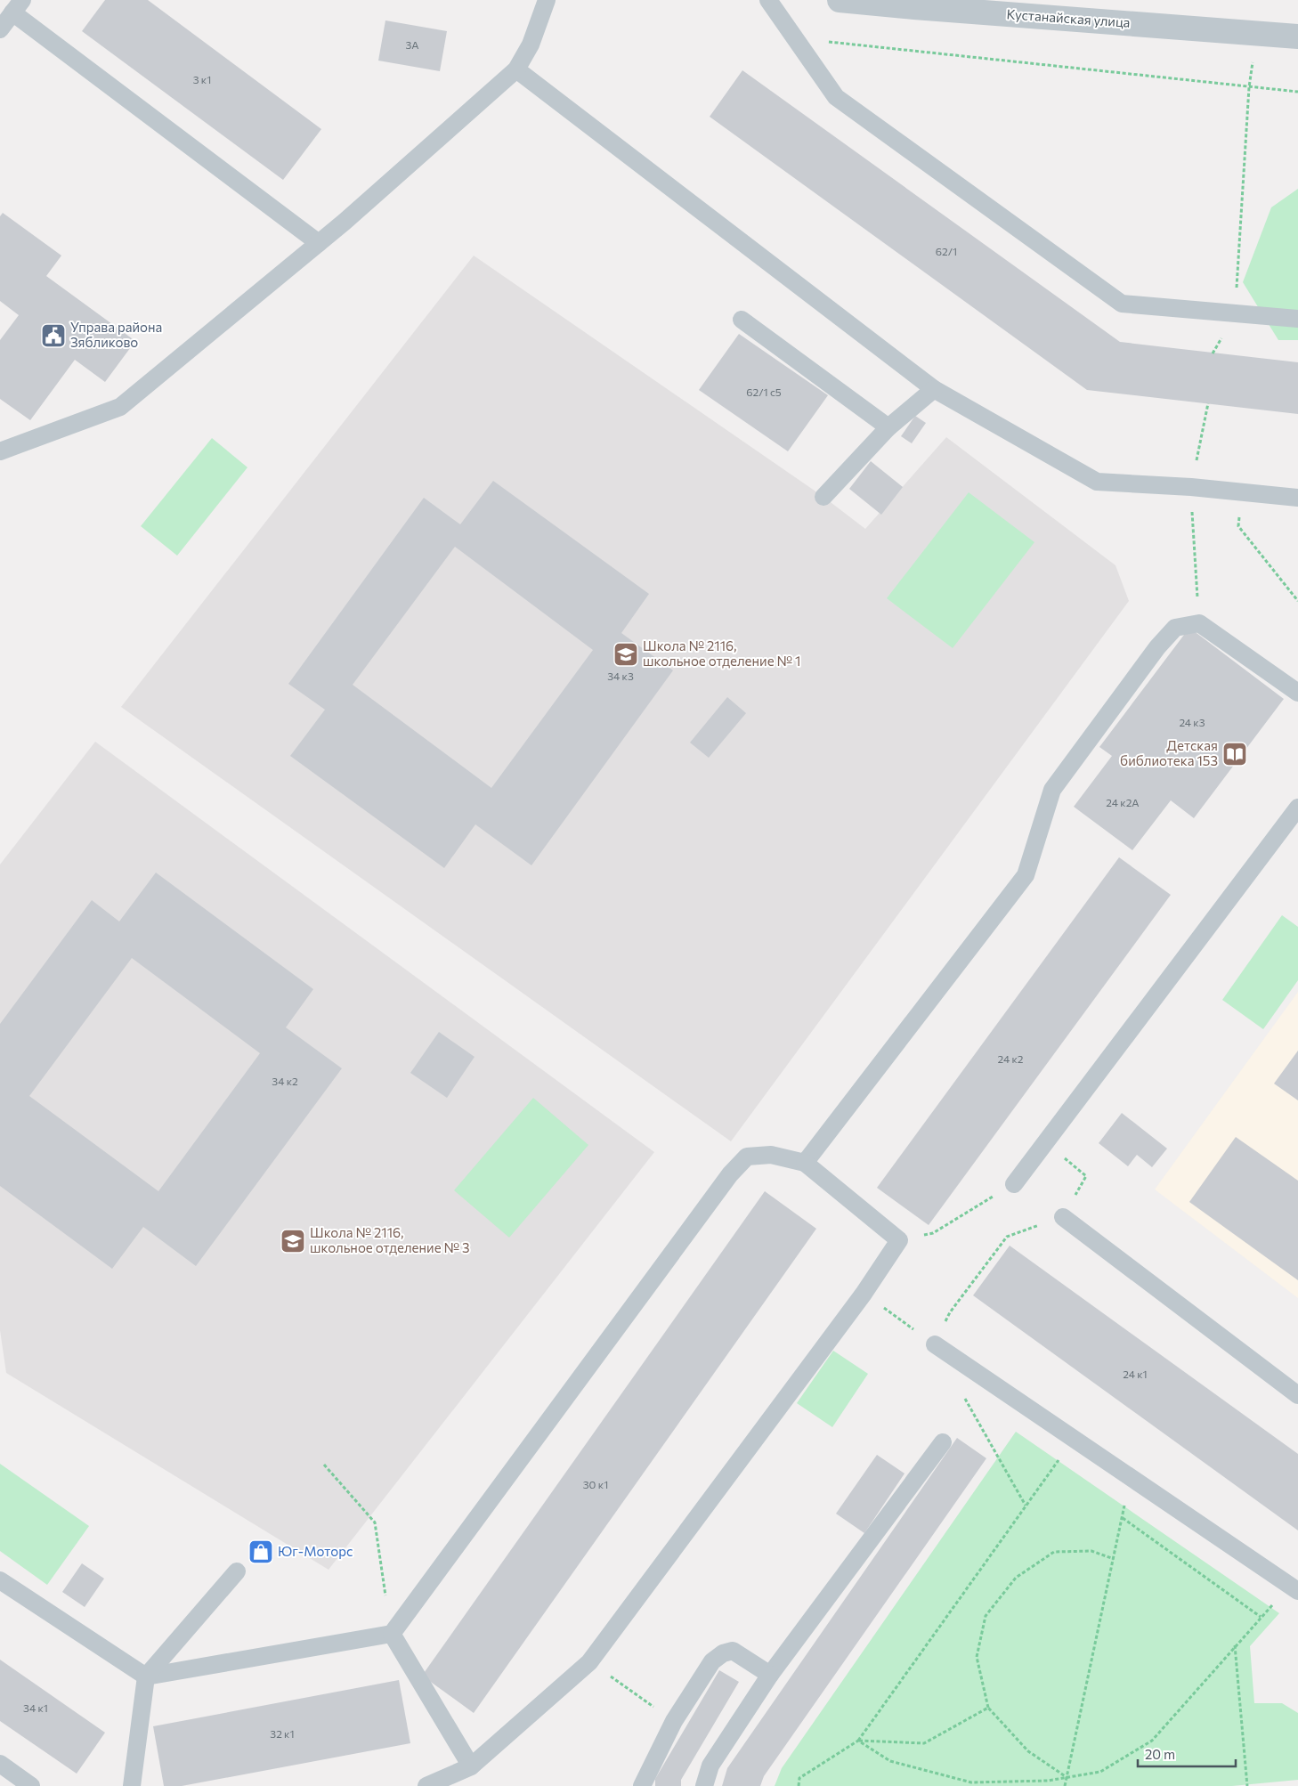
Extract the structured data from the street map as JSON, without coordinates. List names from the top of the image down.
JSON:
{
  "streets": {
    "street": ["Кустанайская улица"]
  },
  "places": {
    "public building": ["Управа района Зябликово"],
    "school or university": ["Школа № 2116, школьное отделение № 1", "Школа № 2116, школьное отделение № 3"],
    "library": ["Детская библиотека 153"],
    "shop": ["Юг-Моторс"]
  },
  "house_numbers": [
    "3А",
    "3 к1",
    "62/1",
    "62/1 с5",
    "34 к3",
    "24 к3",
    "24 к2А",
    "24 к2",
    "34 к2",
    "24 к1",
    "30 к1",
    "34 к1",
    "32 к1"
  ],
  "scale_bar": "20 m"
}
